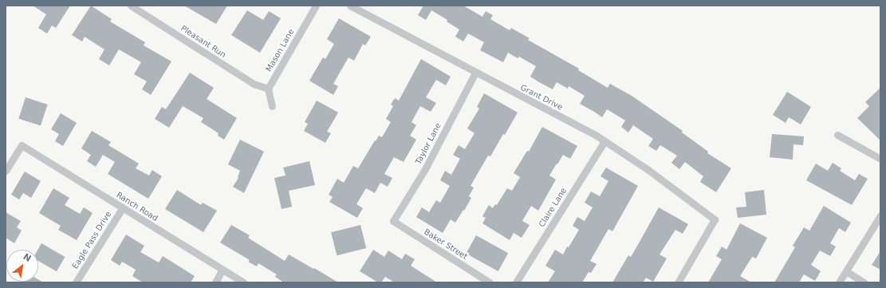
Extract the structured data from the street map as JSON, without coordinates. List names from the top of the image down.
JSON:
{
  "streets": {
    "street": [
      "Pleasant Run",
      "Mason Lane",
      "Grant Drive",
      "Taylor Lane",
      "Ranch Road",
      "Claire Lane",
      "Eagle Pass Drive",
      "Baker Street"
    ]
  },
  "crossings": [
    ["Pleasant Run", "Mason Lane"],
    ["Grant Drive", "Taylor Lane"],
    ["Grant Drive", "Claire Lane"],
    ["Taylor Lane", "Baker Street"],
    ["Ranch Road", "Eagle Pass Drive"]
  ],
  "north": "top right"
}
